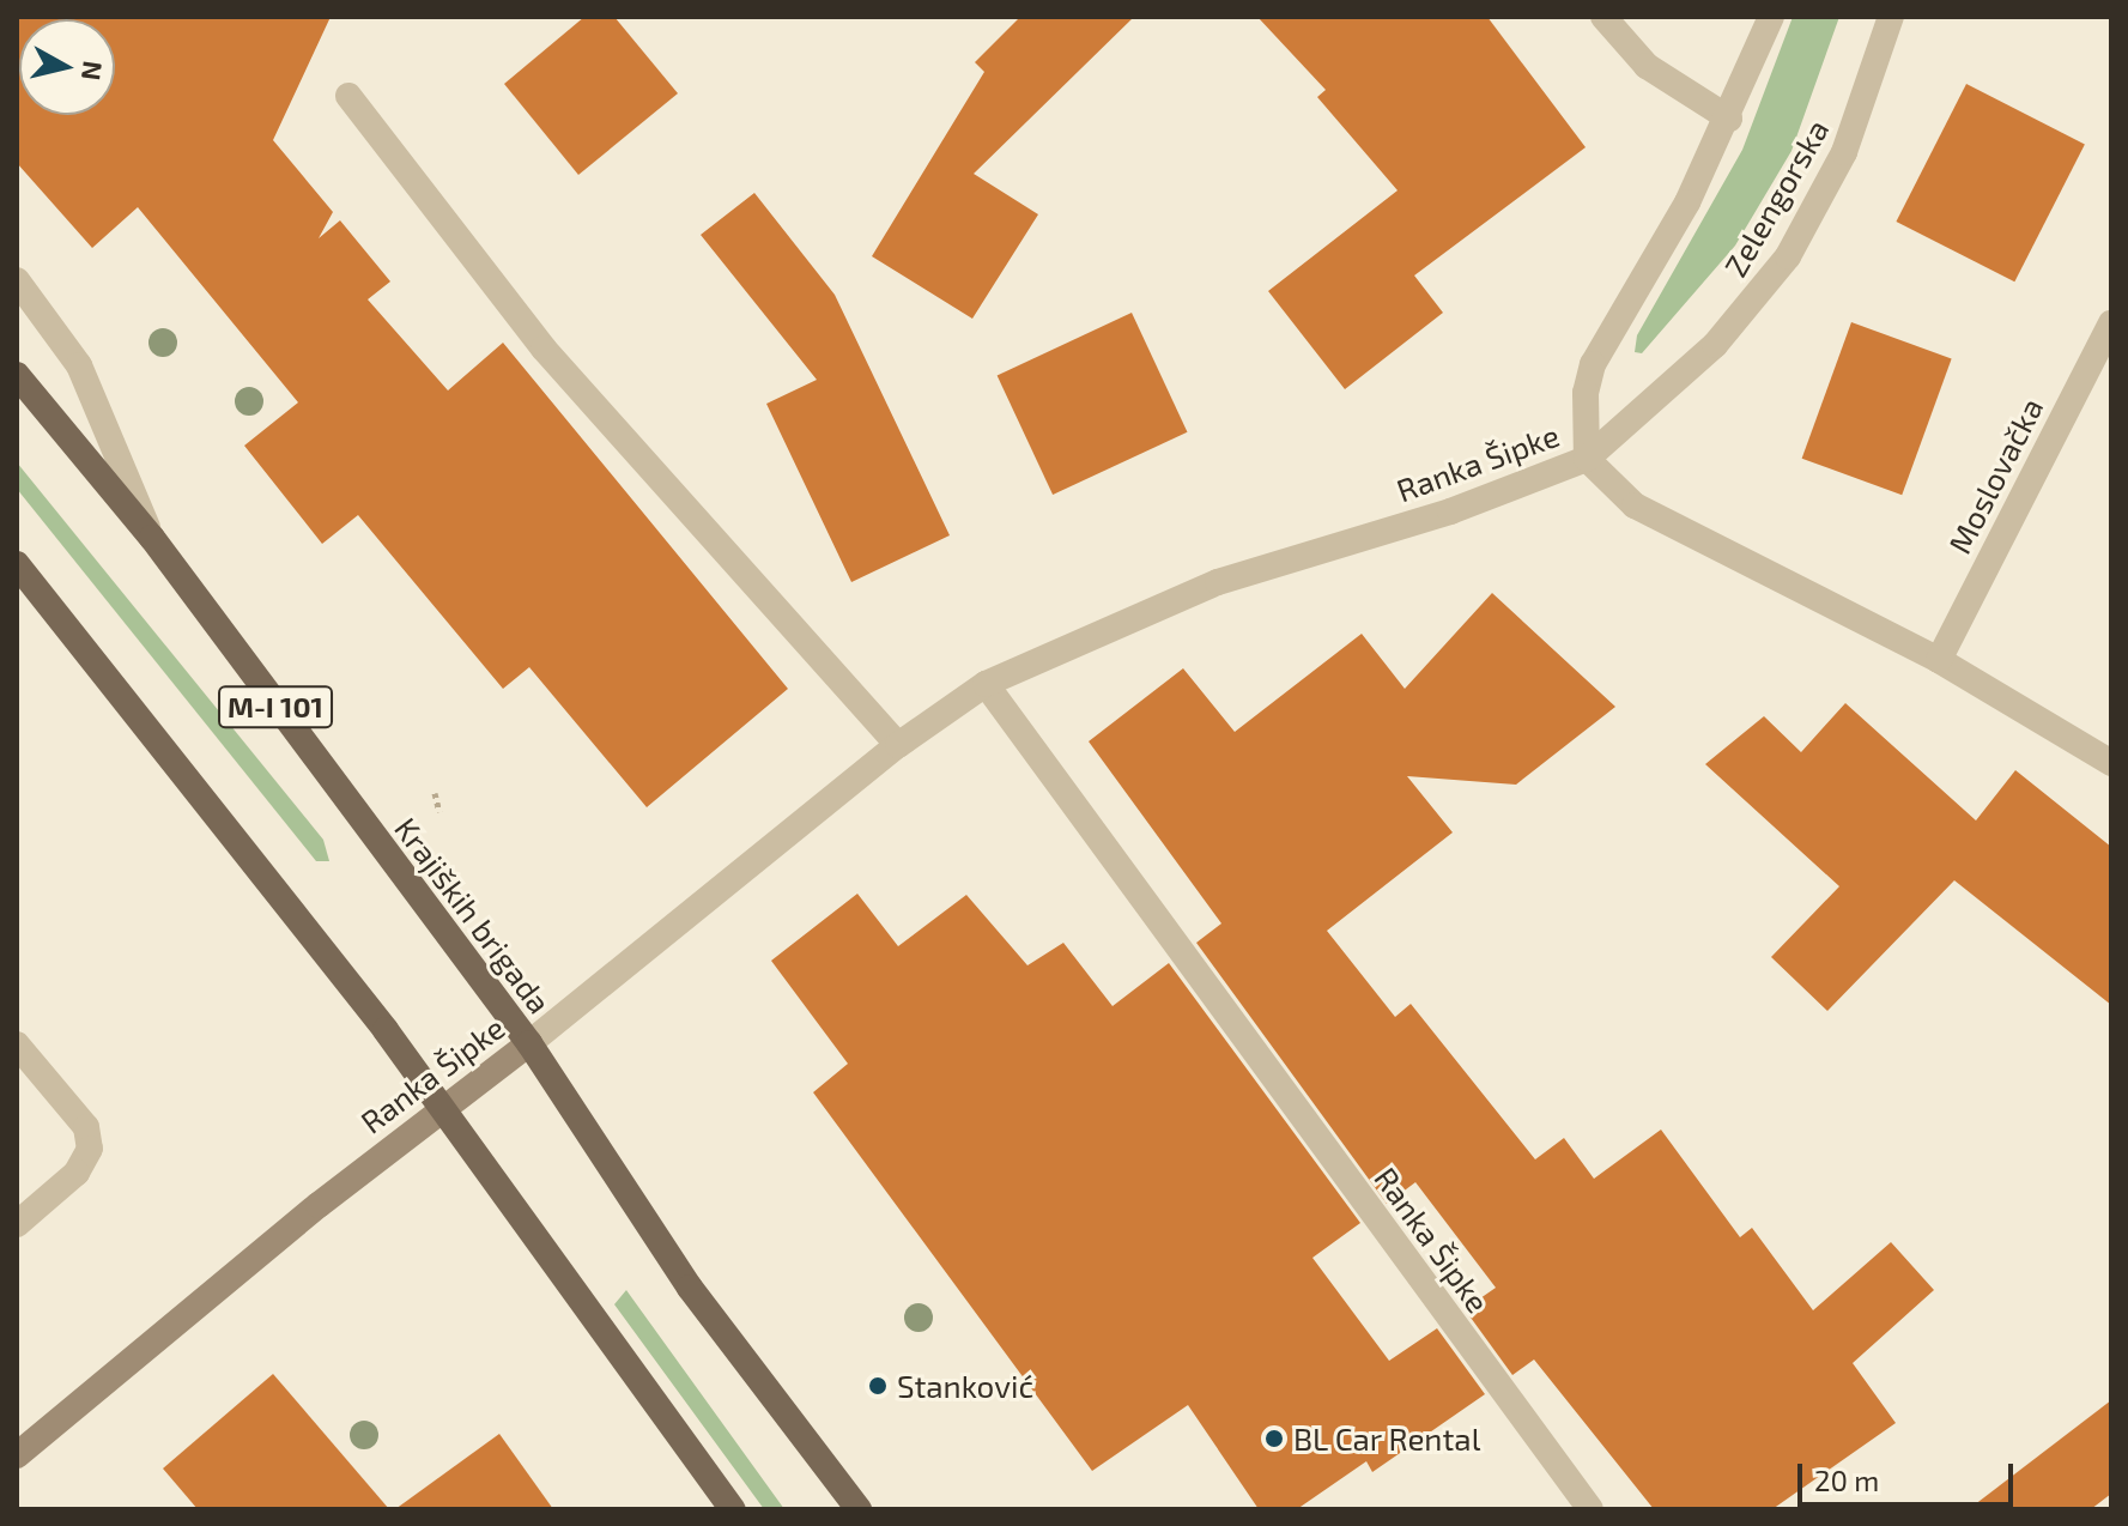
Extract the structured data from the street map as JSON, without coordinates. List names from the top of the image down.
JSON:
{
  "streets": {
    "main road": ["Ranka Šipke", "M-I 101", "Krajiških brigada"],
    "street": ["Zelengorska", "Moslovačka"]
  },
  "crossings": [
    ["Zelengorska", "Ranka Šipke"],
    ["Ranka Šipke", "Moslovačka"],
    ["Ranka Šipke", "Krajiških brigada"]
  ],
  "places": ["Stanković", "BL Car Rental"],
  "scale_bar": "20 m",
  "north": "right"
}
